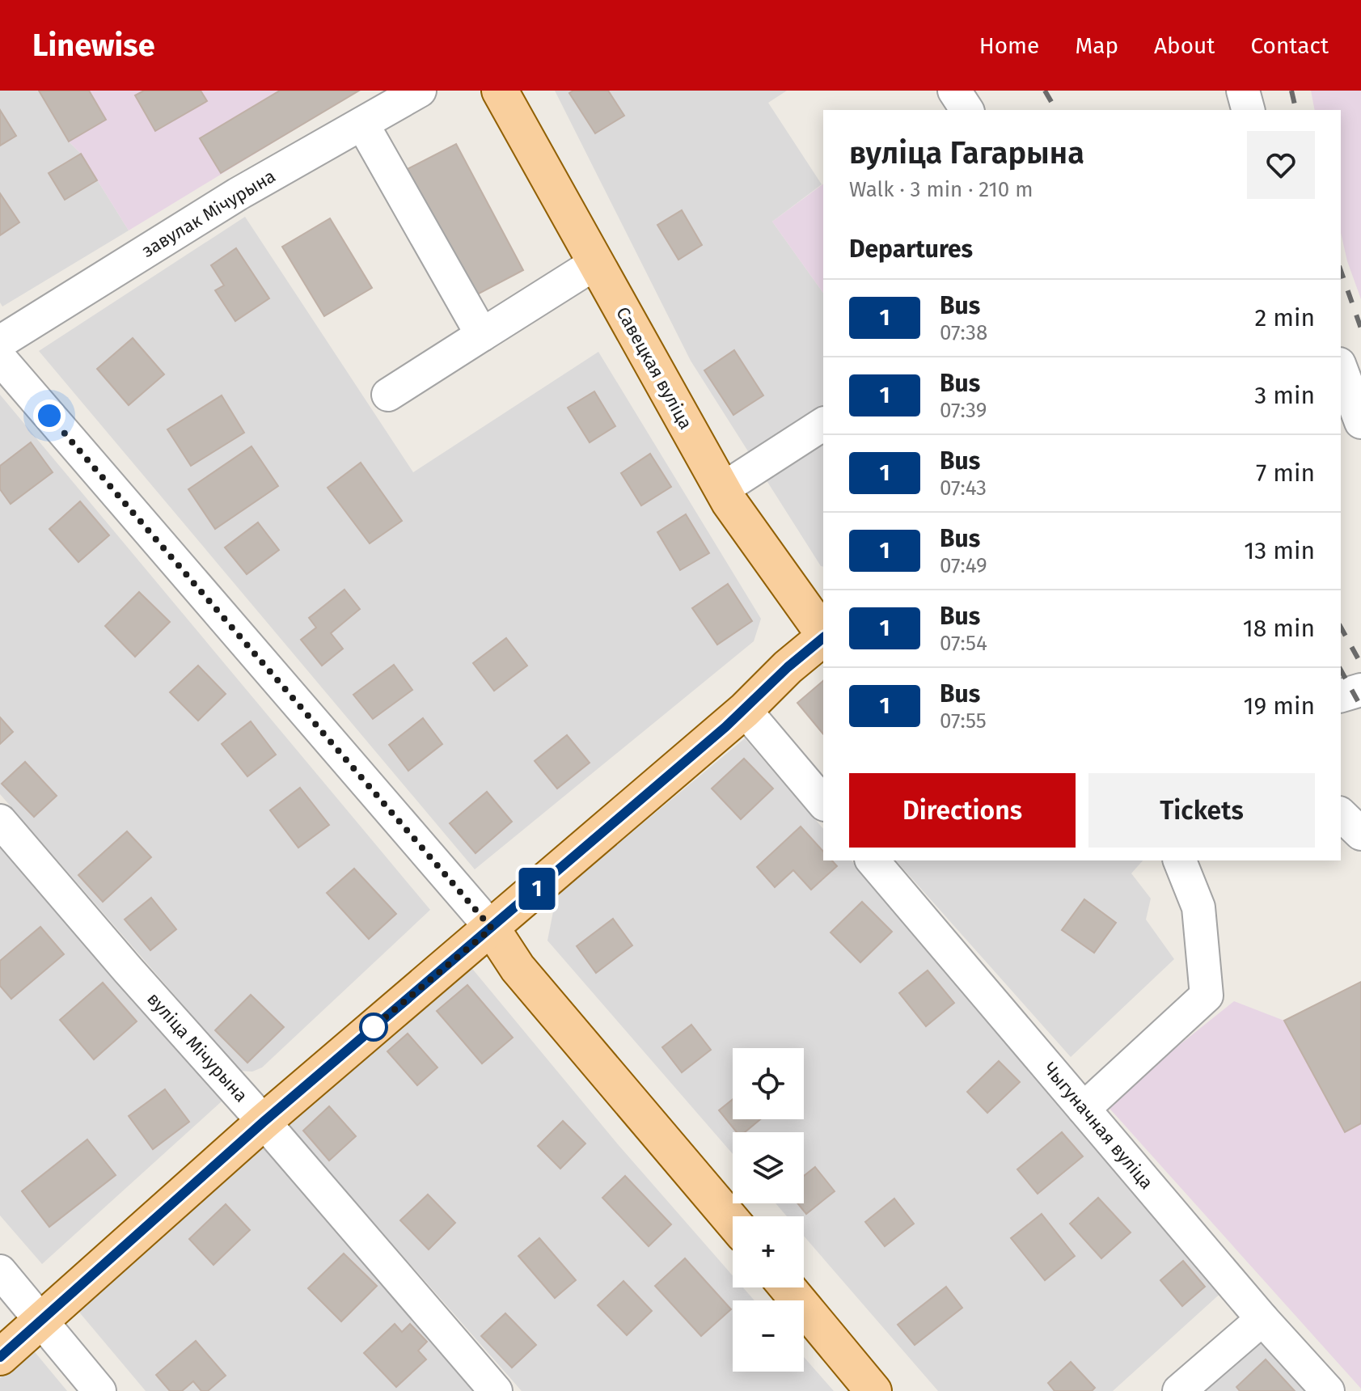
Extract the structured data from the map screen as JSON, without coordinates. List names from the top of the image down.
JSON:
{
  "streets": {
    "main road": ["Савецкая вуліца"],
    "street": ["завулак Мічурына", "вуліца Мічурына", "Чыгуначная вуліца"]
  },
  "lines": ["bus line 1"],
  "page": {
    "header": "Linewise",
    "nav": [
      "Home",
      "Map",
      "About",
      "Contact"
    ],
    "on_map": "1",
    "heading": [
      ["вуліца Гагарына", "Walk · 3 min · 210 m"],
      "Departures"
    ],
    "list": [
      {
        "mark": "1",
        "name": "Bus",
        "note": "07:38",
        "value": "2 min"
      },
      {
        "mark": "1",
        "name": "Bus",
        "note": "07:39",
        "value": "3 min"
      },
      {
        "mark": "1",
        "name": "Bus",
        "note": "07:43",
        "value": "7 min"
      },
      {
        "mark": "1",
        "name": "Bus",
        "note": "07:49",
        "value": "13 min"
      },
      {
        "mark": "1",
        "name": "Bus",
        "note": "07:54",
        "value": "18 min"
      },
      {
        "mark": "1",
        "name": "Bus",
        "note": "07:55",
        "value": "19 min"
      }
    ],
    "buttons": ["Directions", "Tickets"],
    "map_buttons": ["+", "−"]
  }
}
